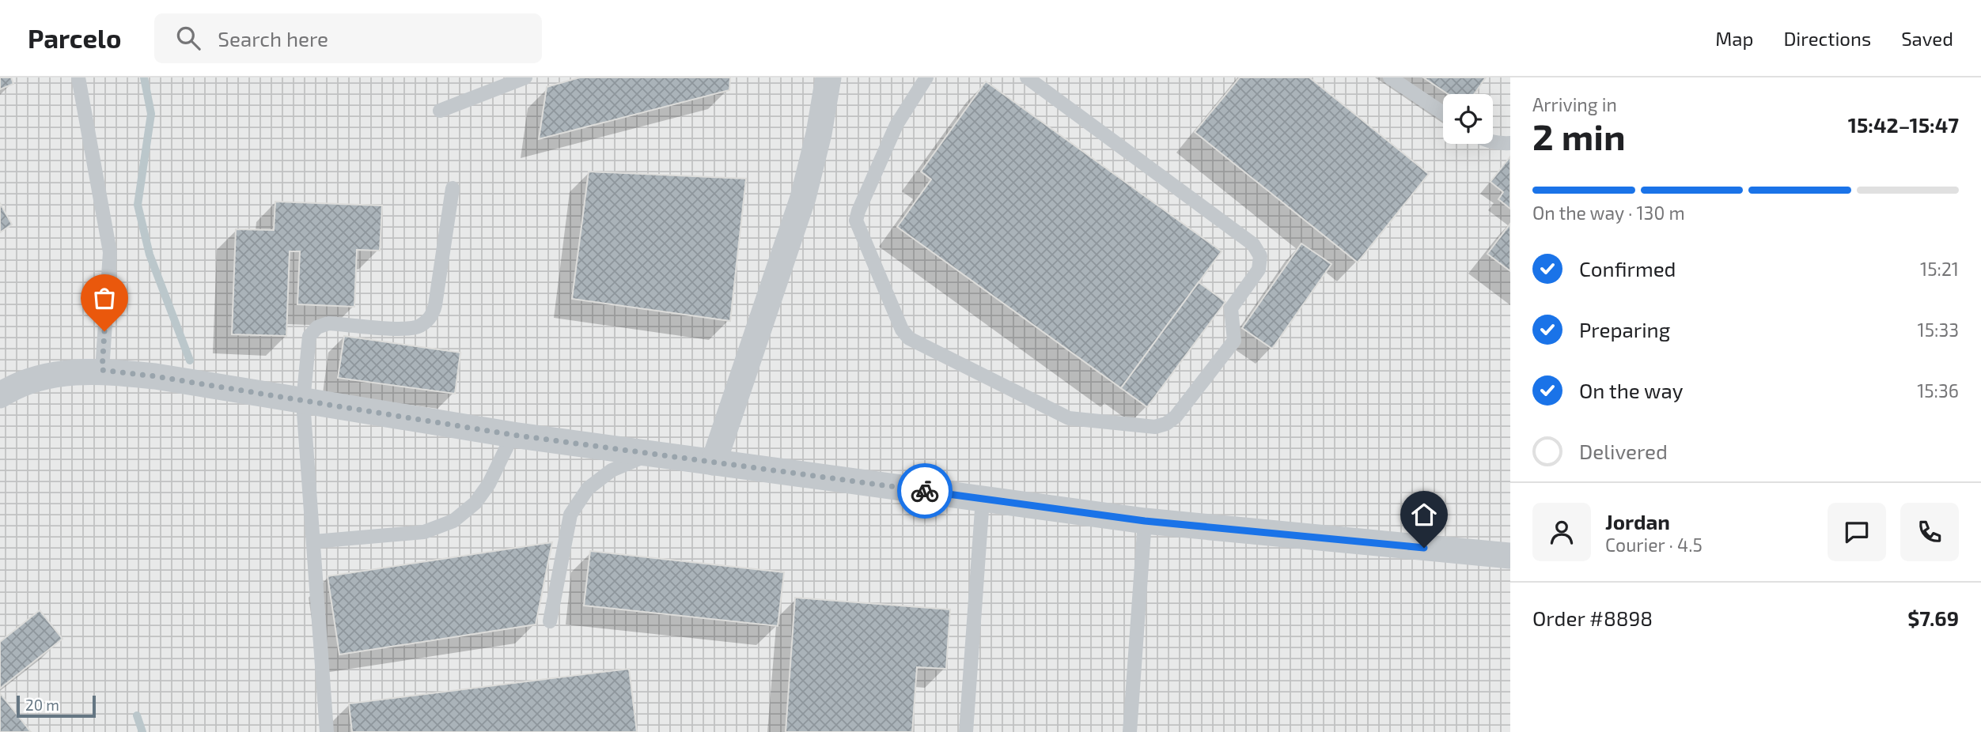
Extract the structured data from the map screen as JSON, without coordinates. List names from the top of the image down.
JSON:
{
  "scale_bar": "20 m",
  "page": {
    "header": "Parcelo",
    "search": "Search here",
    "nav": ["Map", "Directions", "Saved"],
    "heading": ["2 min", "Arriving in", "15:42–15:47"],
    "panel": [
      "Jordan",
      "Courier · 4.5",
      "Order #8898",
      "$7.69"
    ],
    "bar": "On the way · 130 m",
    "list": [
      ["Confirmed", "15:21"],
      ["Preparing", "15:33"],
      ["On the way", "15:36"],
      "Delivered"
    ],
    "scale": "20 m"
  }
}
